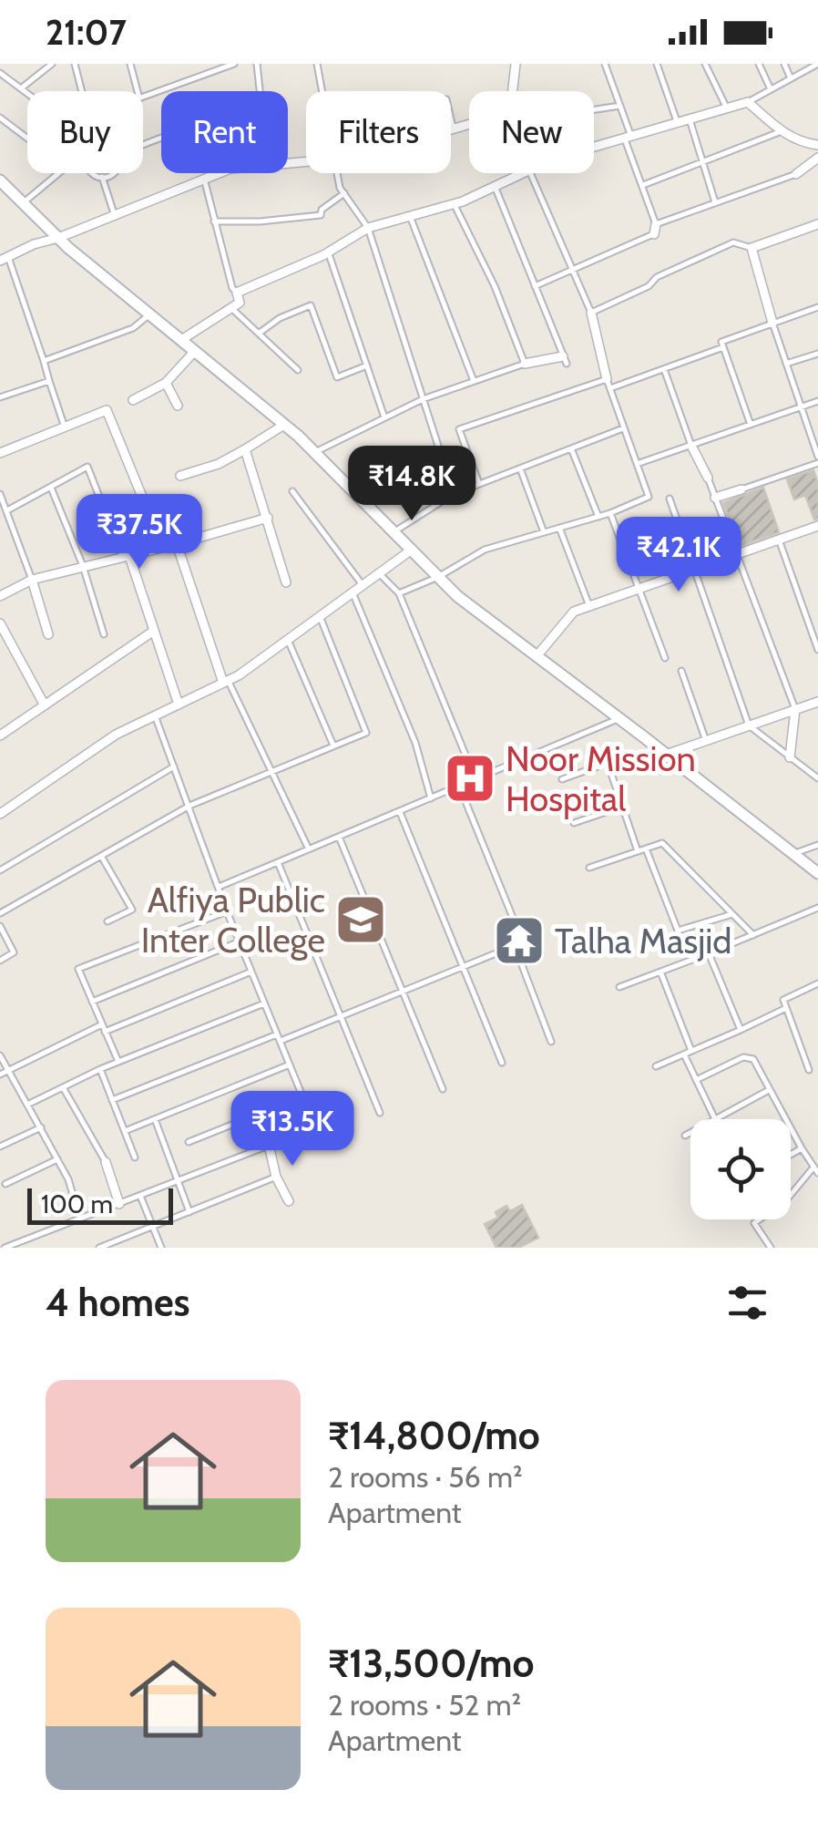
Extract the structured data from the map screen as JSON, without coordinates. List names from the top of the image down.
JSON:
{
  "places": {
    "hospital": ["Noor Mission Hospital"],
    "school or university": ["Alfiya Public Inter College"],
    "temple": ["Talha Masjid"]
  },
  "scale_bar": "100 m",
  "page": {
    "status": "21:07",
    "chip": [
      "Buy",
      "Rent",
      "Filters",
      "New"
    ],
    "price": [
      "₹14.8K",
      "₹37.5K",
      "₹42.1K",
      "₹13.5K"
    ],
    "scale": "100 m",
    "heading": "4 homes",
    "list": [
      {
        "name": "₹14,800/mo",
        "note": "2 rooms · 56 m² · Apartment"
      },
      {
        "name": "₹13,500/mo",
        "note": "2 rooms · 52 m² · Apartment"
      }
    ]
  }
}
